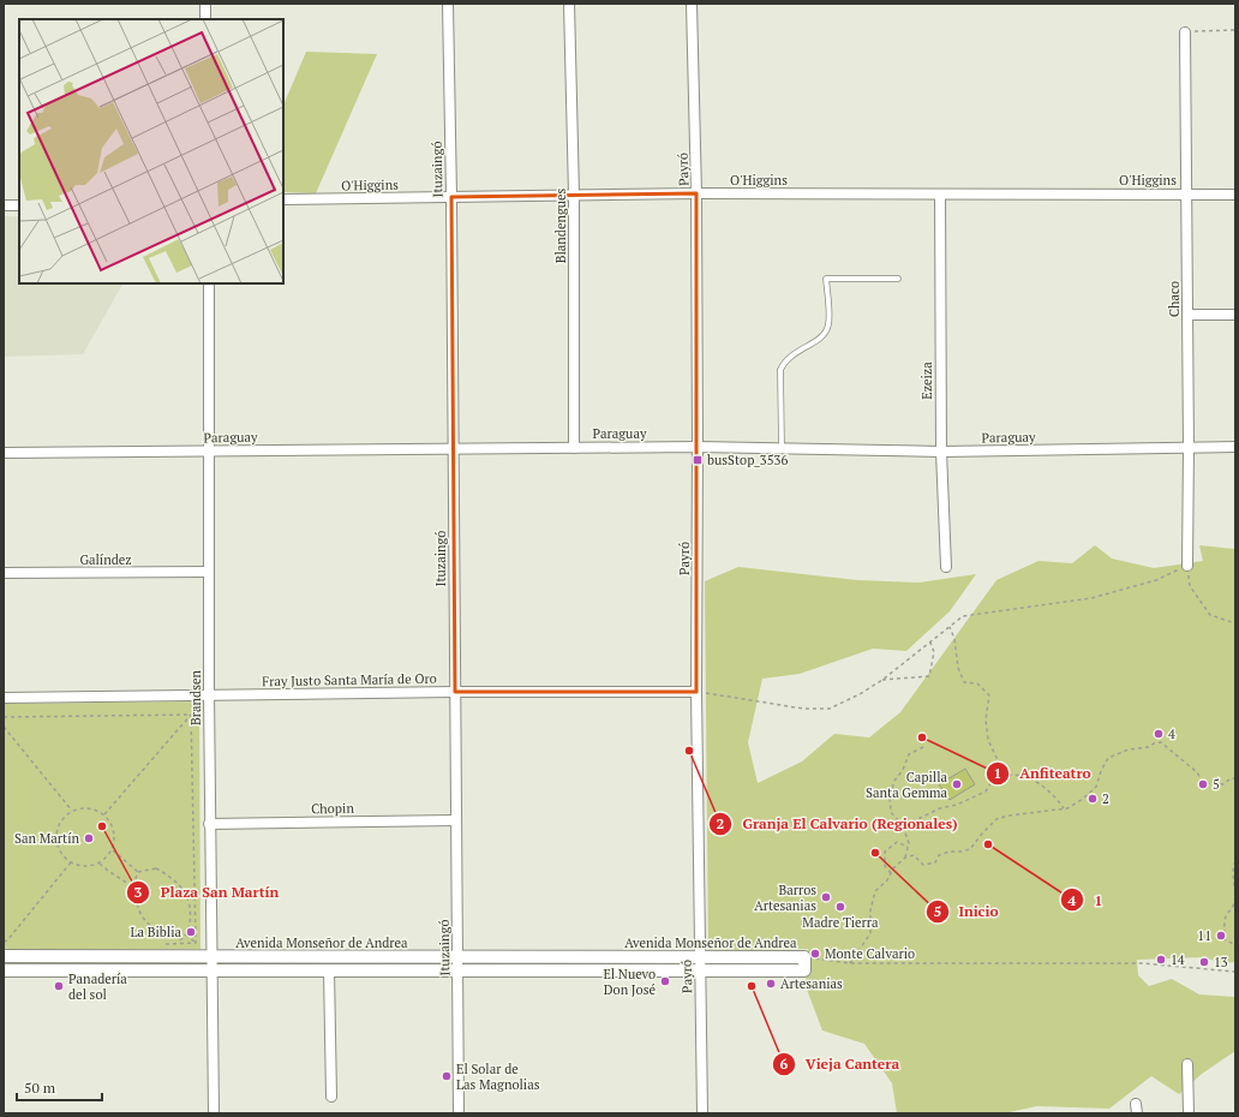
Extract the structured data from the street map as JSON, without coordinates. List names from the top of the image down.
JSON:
{
  "streets": {
    "street": [
      "Ituzaingó",
      "Payró",
      "O'Higgins",
      "Blandengues",
      "Chaco",
      "Ezeiza",
      "Paraguay",
      "Galíndez",
      "Fray Justo Santa María de Oro",
      "Brandsen",
      "Chopin",
      "Avenida Monseñor de Andrea"
    ]
  },
  "crossings": [
    ["Ituzaingó", "O'Higgins"],
    ["Ituzaingó", "Paraguay"],
    ["Ituzaingó", "Fray Justo Santa María de Oro"],
    ["Ituzaingó", "Chopin"],
    ["Ituzaingó", "Avenida Monseñor de Andrea"],
    ["Payró", "O'Higgins"],
    ["Payró", "Paraguay"],
    ["Payró", "Fray Justo Santa María de Oro"],
    ["Payró", "Avenida Monseñor de Andrea"],
    ["O'Higgins", "Blandengues"],
    ["O'Higgins", "Chaco"],
    ["O'Higgins", "Ezeiza"],
    ["Blandengues", "Paraguay"],
    ["Chaco", "Paraguay"],
    ["Ezeiza", "Paraguay"],
    ["Paraguay", "Brandsen"],
    ["Galíndez", "Brandsen"],
    ["Fray Justo Santa María de Oro", "Brandsen"],
    ["Brandsen", "Chopin"],
    ["Brandsen", "Avenida Monseñor de Andrea"]
  ],
  "places": {
    "transit": ["busStop_3536"],
    "other": [
      "4",
      "Anfiteatro",
      "Granja El Calvario (Regionales)",
      "Capilla Santa Gemma",
      "5",
      "2",
      "Plaza San Martín",
      "San Martín",
      "1",
      "Inicio",
      "Barros Artesanias",
      "Madre Tierra",
      "La Biblia",
      "11",
      "Monte Calvario",
      "14",
      "13",
      "El Nuevo Don José",
      "Artesanias",
      "Panadería del sol",
      "Vieja Cantera",
      "El Solar de Las Magnolias"
    ]
  },
  "scale_bar": "50 m"
}
